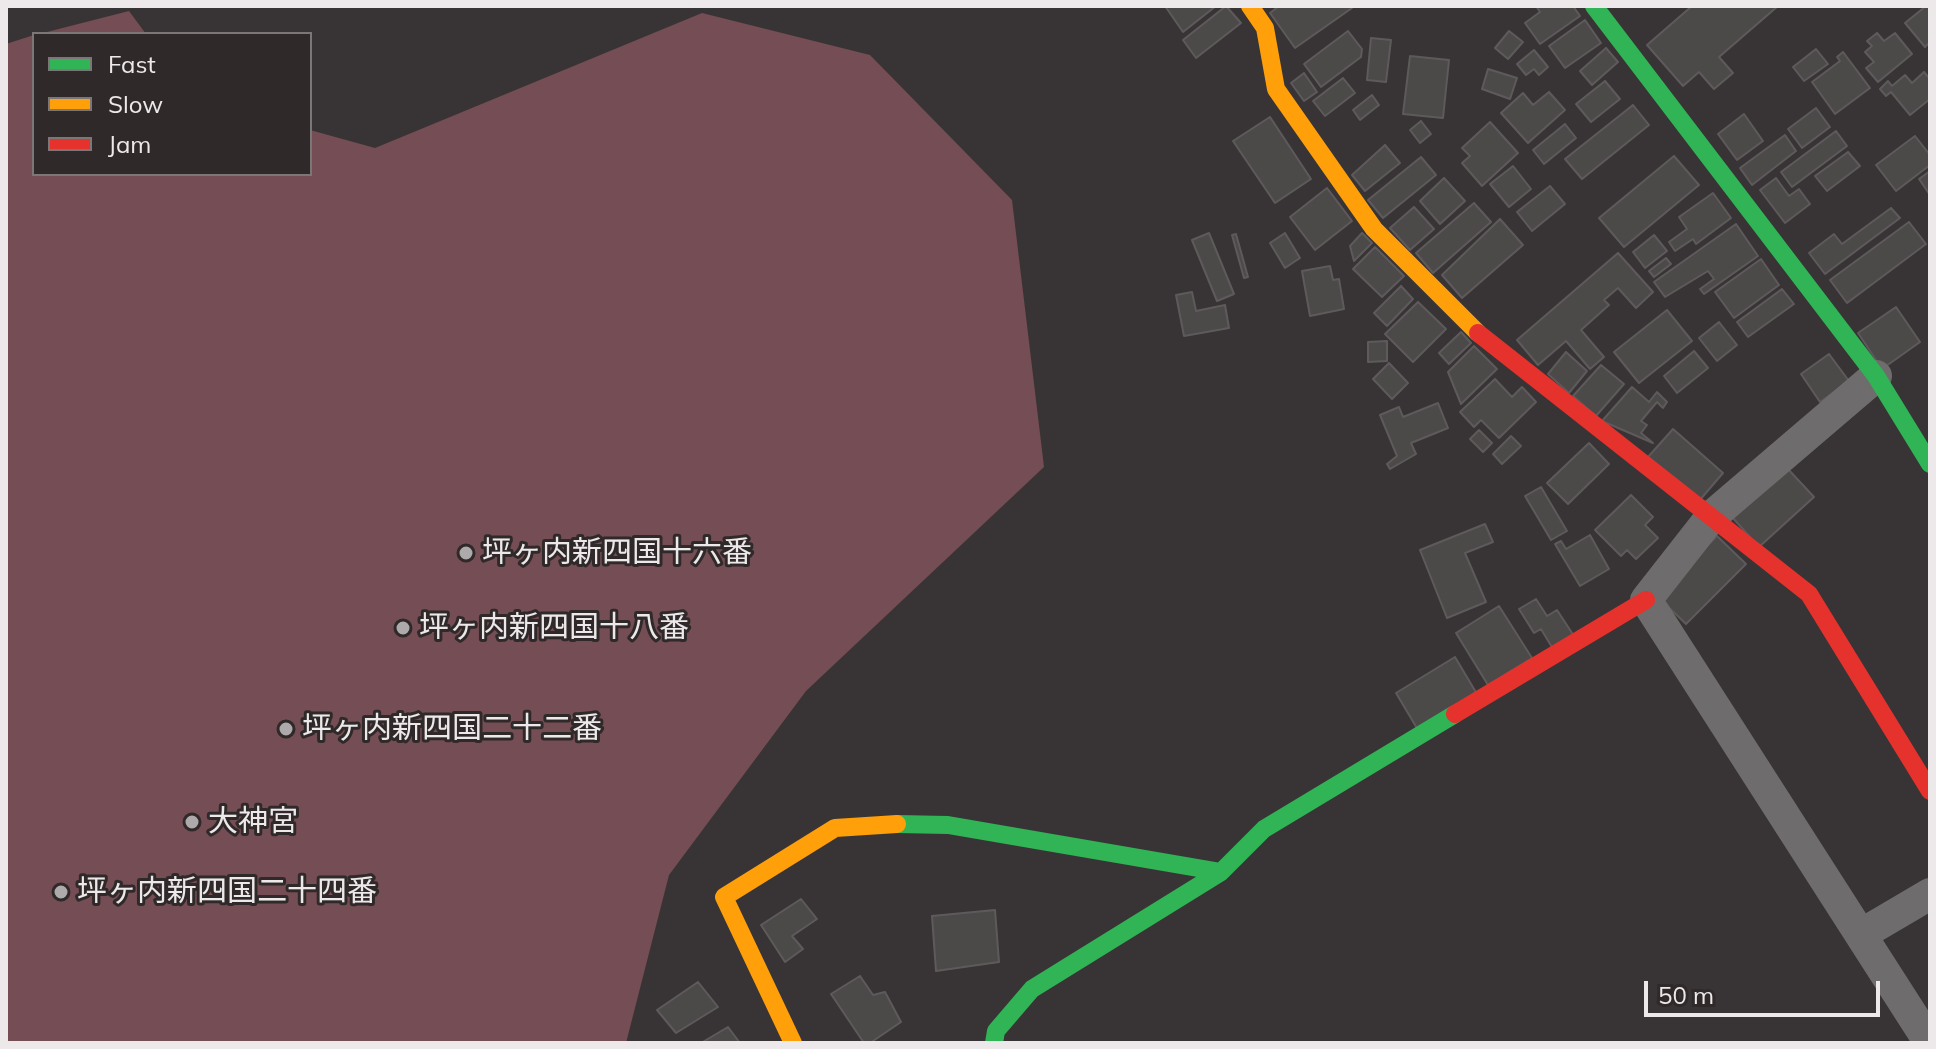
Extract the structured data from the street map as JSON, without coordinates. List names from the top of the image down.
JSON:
{
  "places": [
    "坪ヶ内新四国十六番",
    "坪ヶ内新四国十八番",
    "坪ヶ内新四国二十二番",
    "大神宮",
    "坪ヶ内新四国二十四番"
  ],
  "legend": ["Fast", "Slow", "Jam"],
  "scale_bar": "50 m"
}
